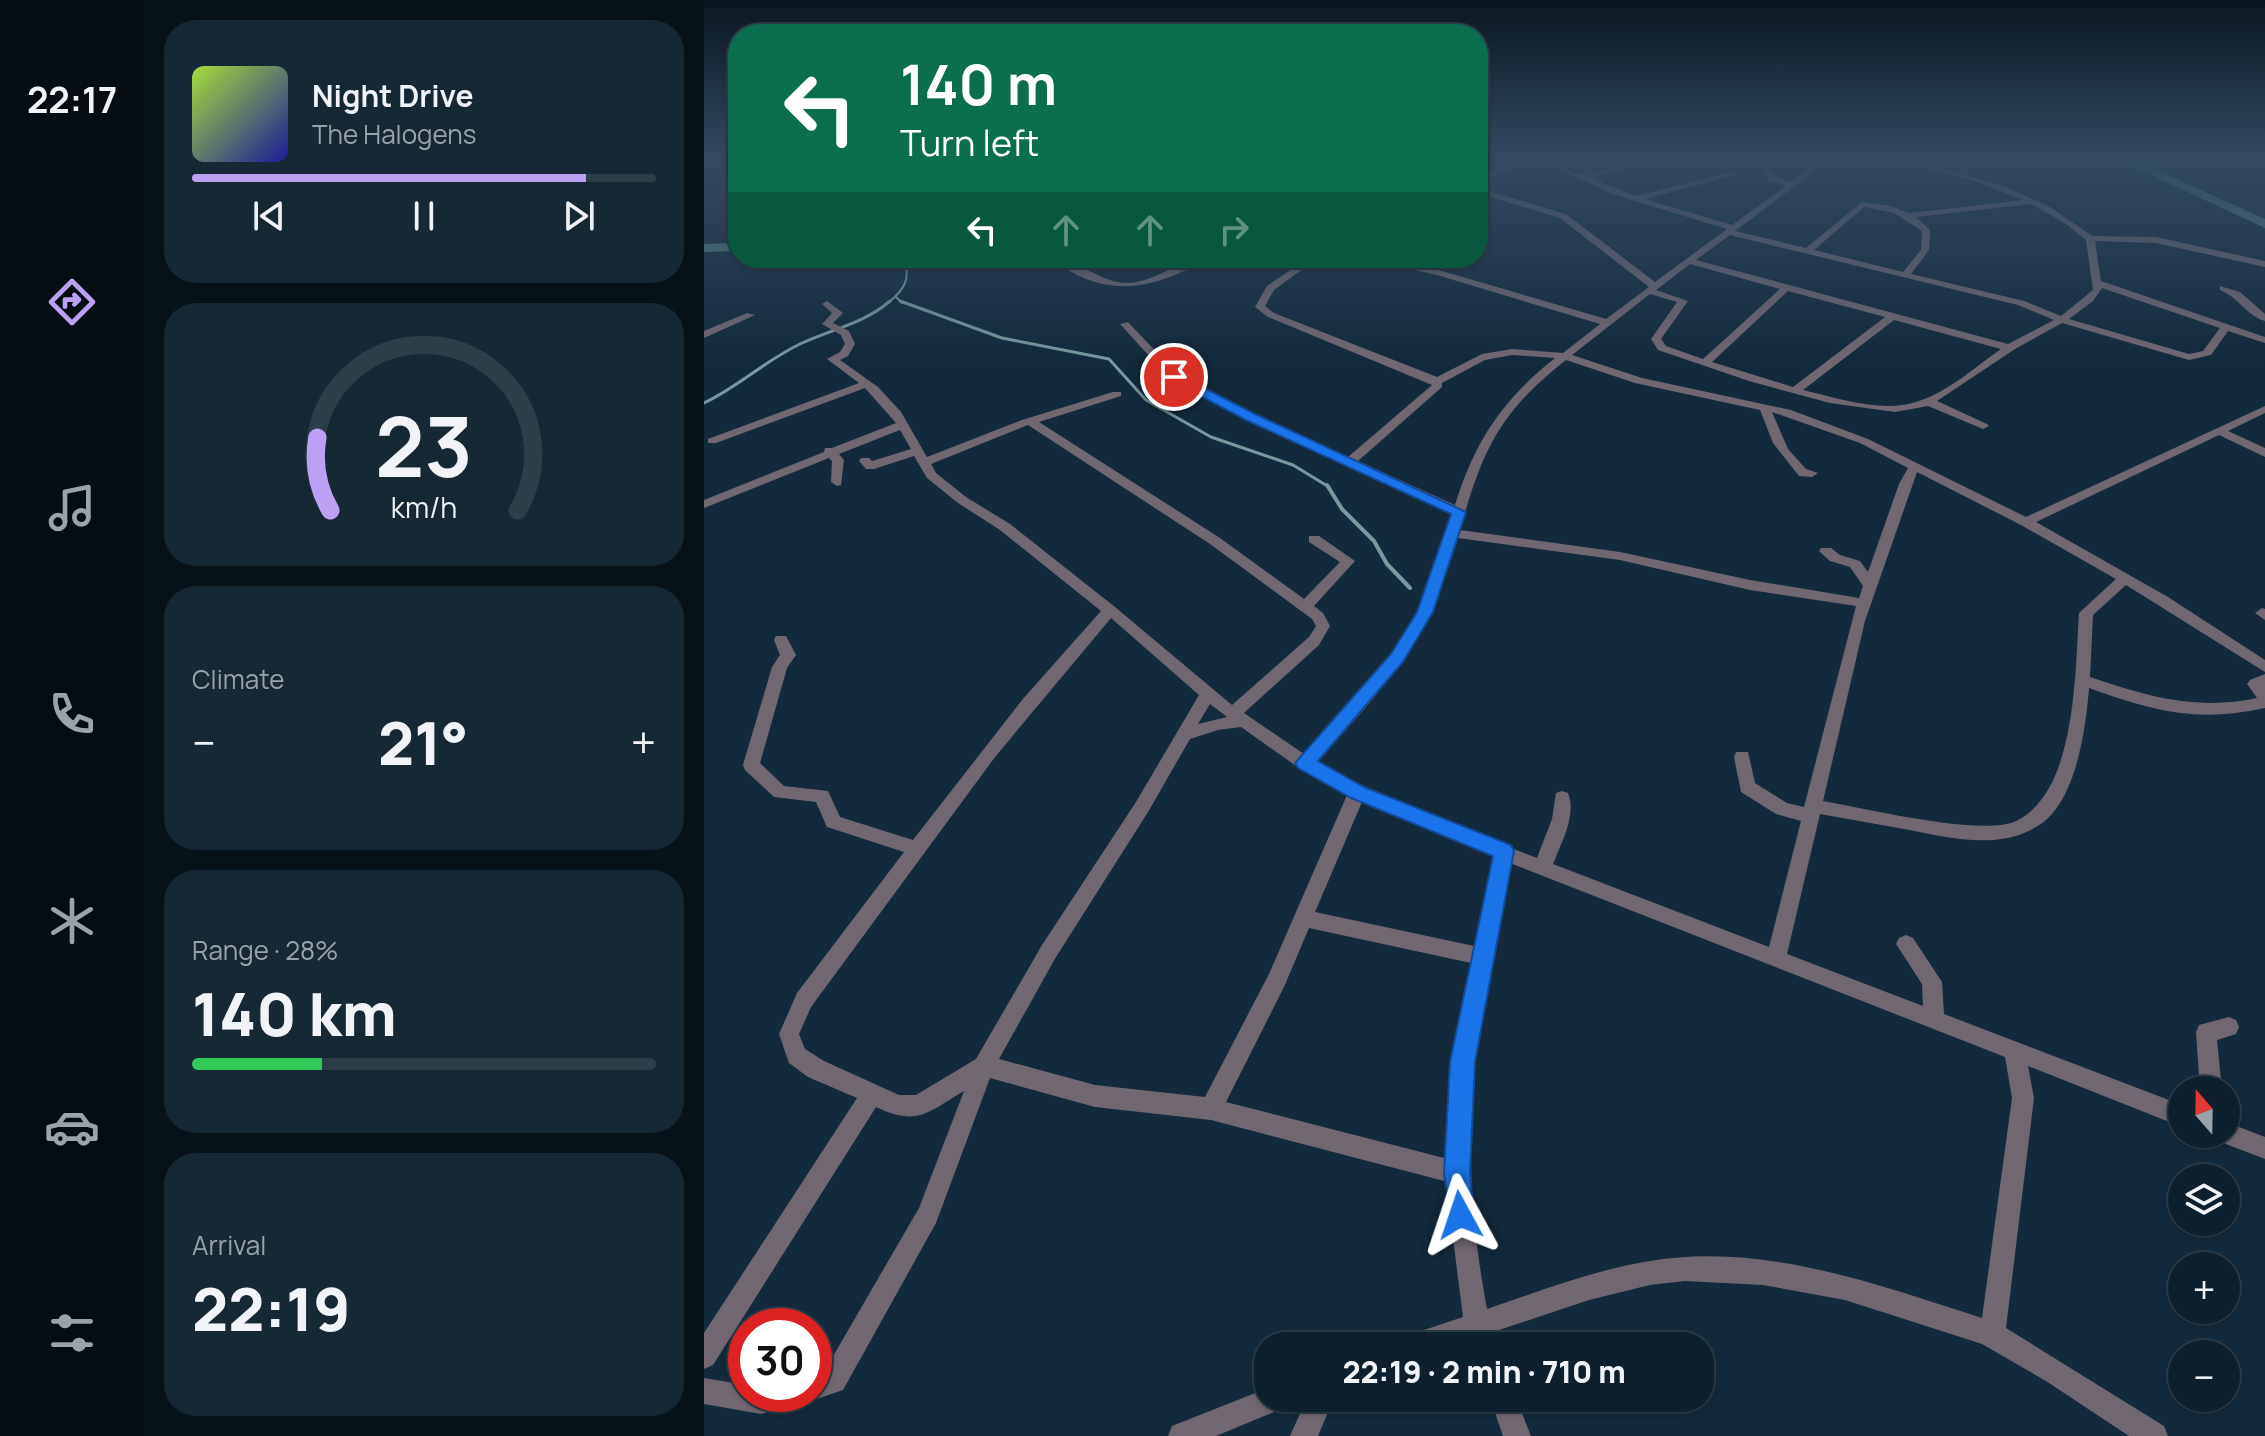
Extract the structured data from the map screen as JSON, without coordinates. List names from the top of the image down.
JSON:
{
  "north": "top",
  "page": {
    "tabs": "22:17",
    "turn": ["140 m", "Turn left"],
    "song": ["Night Drive", "The Halogens"],
    "tile": [
      "Climate",
      ["Range · 28%", "140 km"],
      ["Arrival", "22:19"]
    ],
    "heat": ["−", "21°", "+"],
    "map_buttons": ["+", "−"],
    "limit": "30",
    "trip": "22:19 · 2 min · 710 m",
    "gauge": ["23", "km/h"]
  }
}
